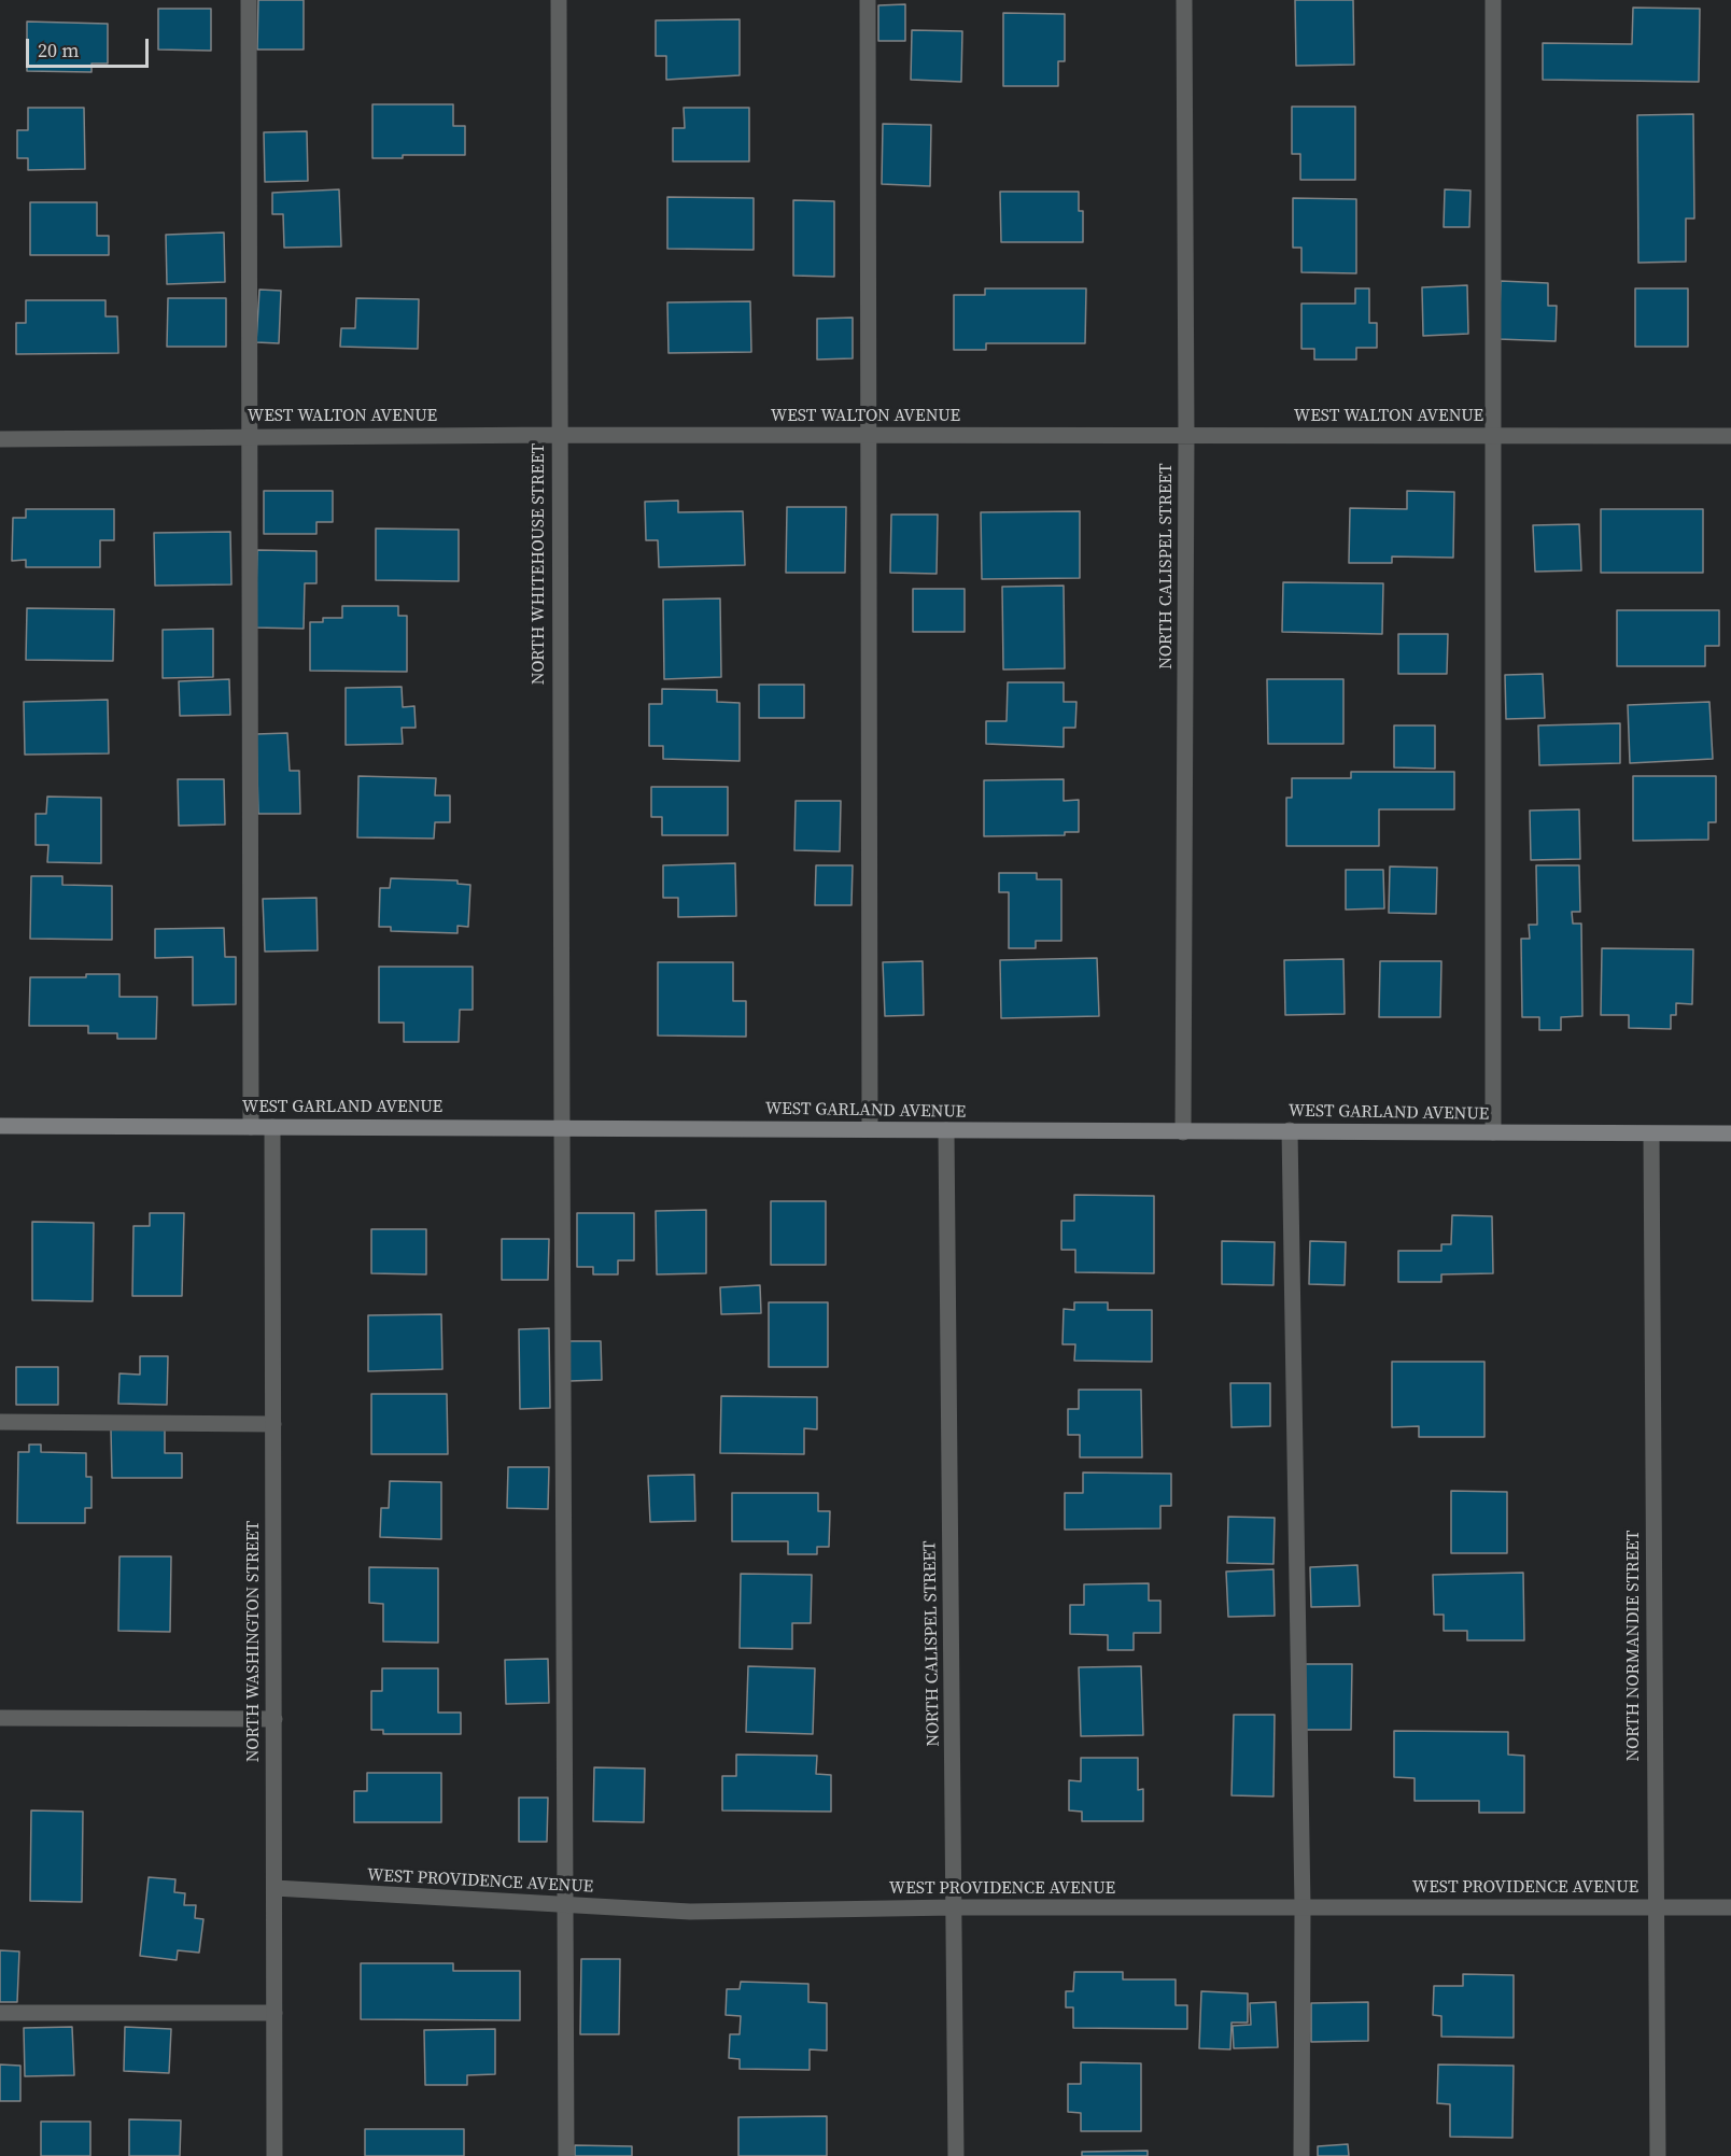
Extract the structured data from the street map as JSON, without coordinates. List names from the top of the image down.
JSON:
{
  "streets": {
    "street": [
      "WEST WALTON AVENUE",
      "NORTH WHITEHOUSE STREET",
      "NORTH CALISPEL STREET",
      "WEST GARLAND AVENUE",
      "NORTH WASHINGTON STREET",
      "NORTH NORMANDIE STREET",
      "WEST PROVIDENCE AVENUE"
    ]
  },
  "crossings": [
    ["WEST WALTON AVENUE", "NORTH WHITEHOUSE STREET"],
    ["WEST WALTON AVENUE", "NORTH CALISPEL STREET"],
    ["NORTH WHITEHOUSE STREET", "WEST GARLAND AVENUE"],
    ["NORTH WHITEHOUSE STREET", "WEST PROVIDENCE AVENUE"],
    ["NORTH CALISPEL STREET", "WEST GARLAND AVENUE"],
    ["NORTH CALISPEL STREET", "WEST PROVIDENCE AVENUE"],
    ["WEST GARLAND AVENUE", "NORTH WASHINGTON STREET"],
    ["WEST GARLAND AVENUE", "NORTH NORMANDIE STREET"],
    ["NORTH WASHINGTON STREET", "WEST PROVIDENCE AVENUE"],
    ["NORTH NORMANDIE STREET", "WEST PROVIDENCE AVENUE"]
  ],
  "scale_bar": "20 m"
}
